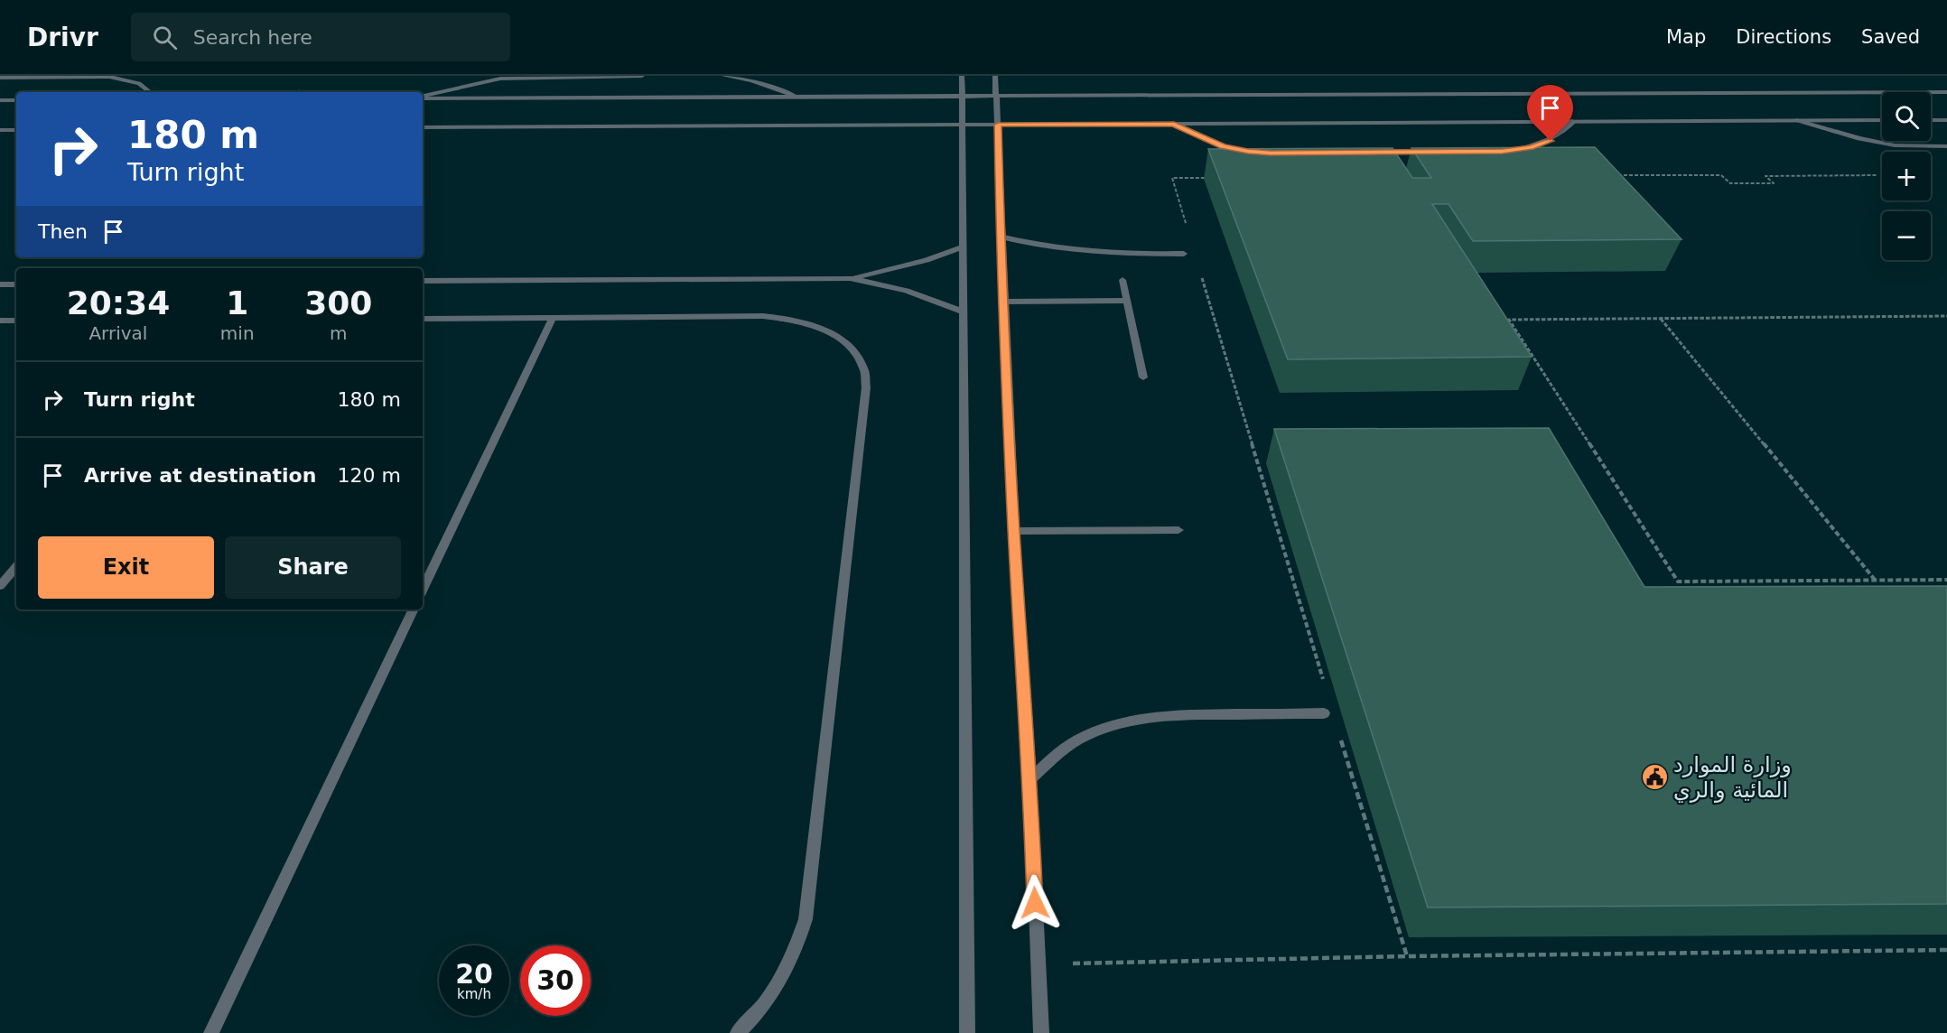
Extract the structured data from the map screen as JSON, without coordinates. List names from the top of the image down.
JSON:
{
  "places": {
    "public building": ["وزارة الموارد المائية والري"]
  },
  "page": {
    "header": "Drivr",
    "search": "Search here",
    "nav": ["Map", "Directions", "Saved"],
    "map_buttons": ["+", "−"],
    "turn": ["180 m", "Turn right"],
    "then": "Then",
    "eta": [
      "20:34",
      "Arrival",
      "1",
      "min",
      "300",
      "m"
    ],
    "list": [
      {
        "name": "Turn right",
        "value": "180 m"
      },
      {
        "name": "Arrive at destination",
        "value": "120 m"
      }
    ],
    "buttons": ["Exit", "Share"],
    "speed": "20 km/h",
    "limit": "30"
  }
}
